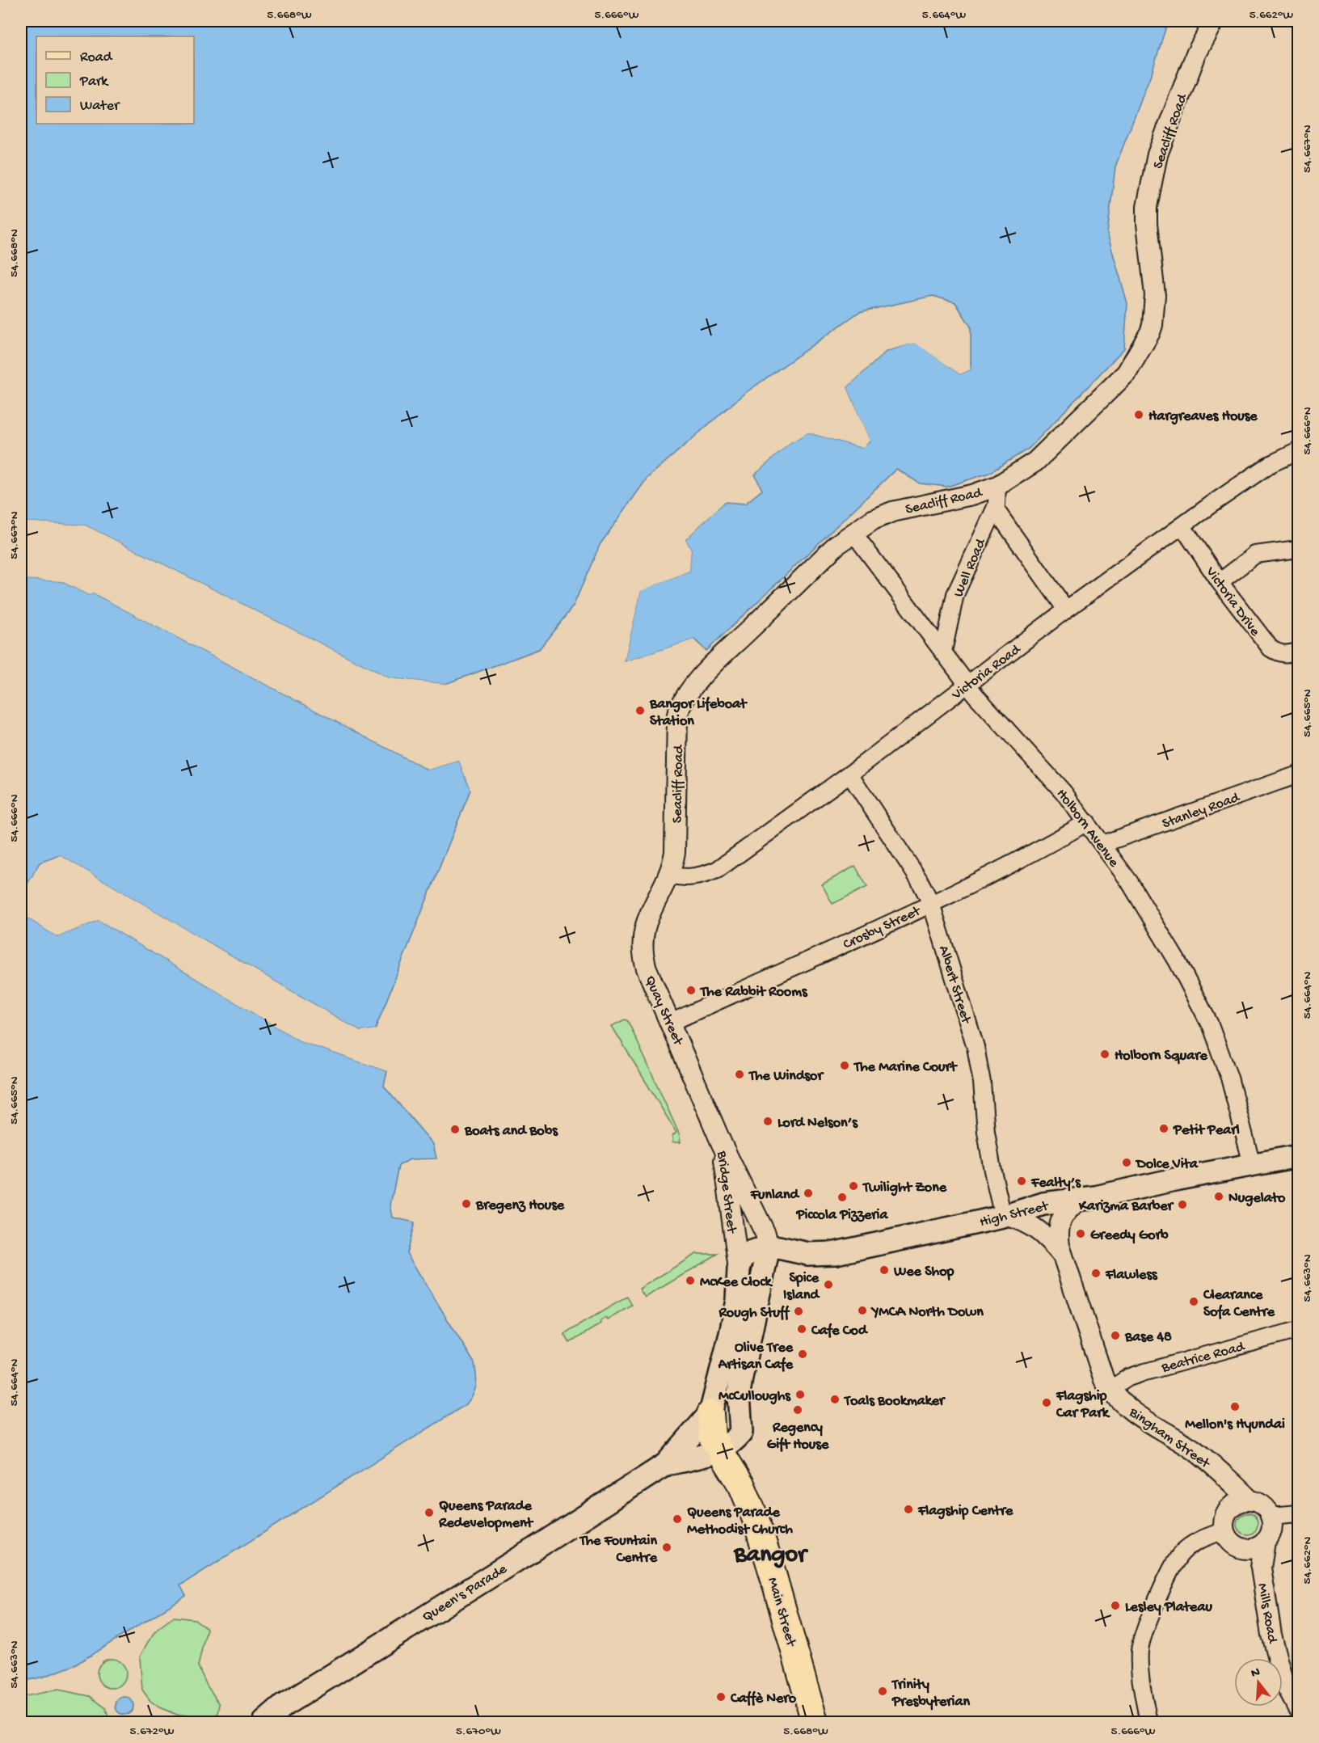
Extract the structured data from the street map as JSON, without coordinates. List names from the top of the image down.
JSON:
{
  "streets": {
    "main road": [
      "Bridge Street",
      "High Street",
      "Queen's Parade",
      "Main Street"
    ],
    "street": [
      "Seacliff Road",
      "Well Road",
      "Victoria Drive",
      "Victoria Road",
      "Stanley Road",
      "Holborn Avenue",
      "Crosby Street",
      "Albert Street",
      "Quay Street",
      "Beatrice Road",
      "Bingham Street",
      "Mills Road"
    ]
  },
  "crossings": [
    ["Seacliff Road", "Well Road"],
    ["Seacliff Road", "Victoria Road"],
    ["Seacliff Road", "Holborn Avenue"],
    ["Seacliff Road", "Quay Street"],
    ["Well Road", "Holborn Avenue"],
    ["Victoria Drive", "Victoria Road"],
    ["Victoria Road", "Holborn Avenue"],
    ["Victoria Road", "Albert Street"],
    ["Victoria Road", "Quay Street"],
    ["Stanley Road", "Holborn Avenue"],
    ["Holborn Avenue", "Crosby Street"],
    ["Holborn Avenue", "High Street"],
    ["Crosby Street", "Albert Street"],
    ["Crosby Street", "Quay Street"],
    ["Albert Street", "High Street"],
    ["Albert Street", "Bingham Street"],
    ["Quay Street", "Bridge Street"],
    ["Bridge Street", "High Street"],
    ["Bridge Street", "Queen's Parade"],
    ["Bridge Street", "Main Street"],
    ["High Street", "Bingham Street"],
    ["Beatrice Road", "Bingham Street"],
    ["Bingham Street", "Mills Road"]
  ],
  "districts": ["Bangor"],
  "places": [
    "Hargreaves House",
    "Bangor Lifeboat Station",
    "The Rabbit Rooms",
    "Holborn Square",
    "The Marine Court",
    "The Windsor",
    "Lord Nelson’s",
    "Petit Pearl",
    "Boats and Bobs",
    "Dolce Vita",
    "Fealty’s",
    "Twilight Zone",
    "Funland",
    "Nugelato",
    "Piccola Pizzeria",
    "Bregenz House",
    "Karizma Barber",
    "Greedy Gorb",
    "Wee Shop",
    "Flawless",
    "McKee Clock",
    "Spice Island",
    "Clearance Sofa Centre",
    "YMCA North Down",
    "Rough Stuff",
    "Cafe Cod",
    "Base 48",
    "Olive Tree Artisan Cafe",
    "McCulloughs",
    "Toals Bookmaker",
    "Flagship Car Park",
    "Mellon's Hyundai",
    "Regency Gift House",
    "Flagship Centre",
    "Queens Parade Redevelopment",
    "Queens Parade Methodist Church",
    "The Fountain Centre",
    "Lesley Plateau",
    "Trinity Presbyterian",
    "Caffè Nero"
  ],
  "legend": ["Road", "Park", "Water"],
  "north": "top",
  "coordinates": [
    "5.668°W",
    "5.666°W",
    "5.664°W",
    "5.662°W",
    "54.667°N",
    "54.668°N",
    "54.666°N",
    "54.665°N",
    "54.664°N",
    "54.663°N",
    "54.662°N",
    "5.672°W",
    "5.670°W"
  ]
}
